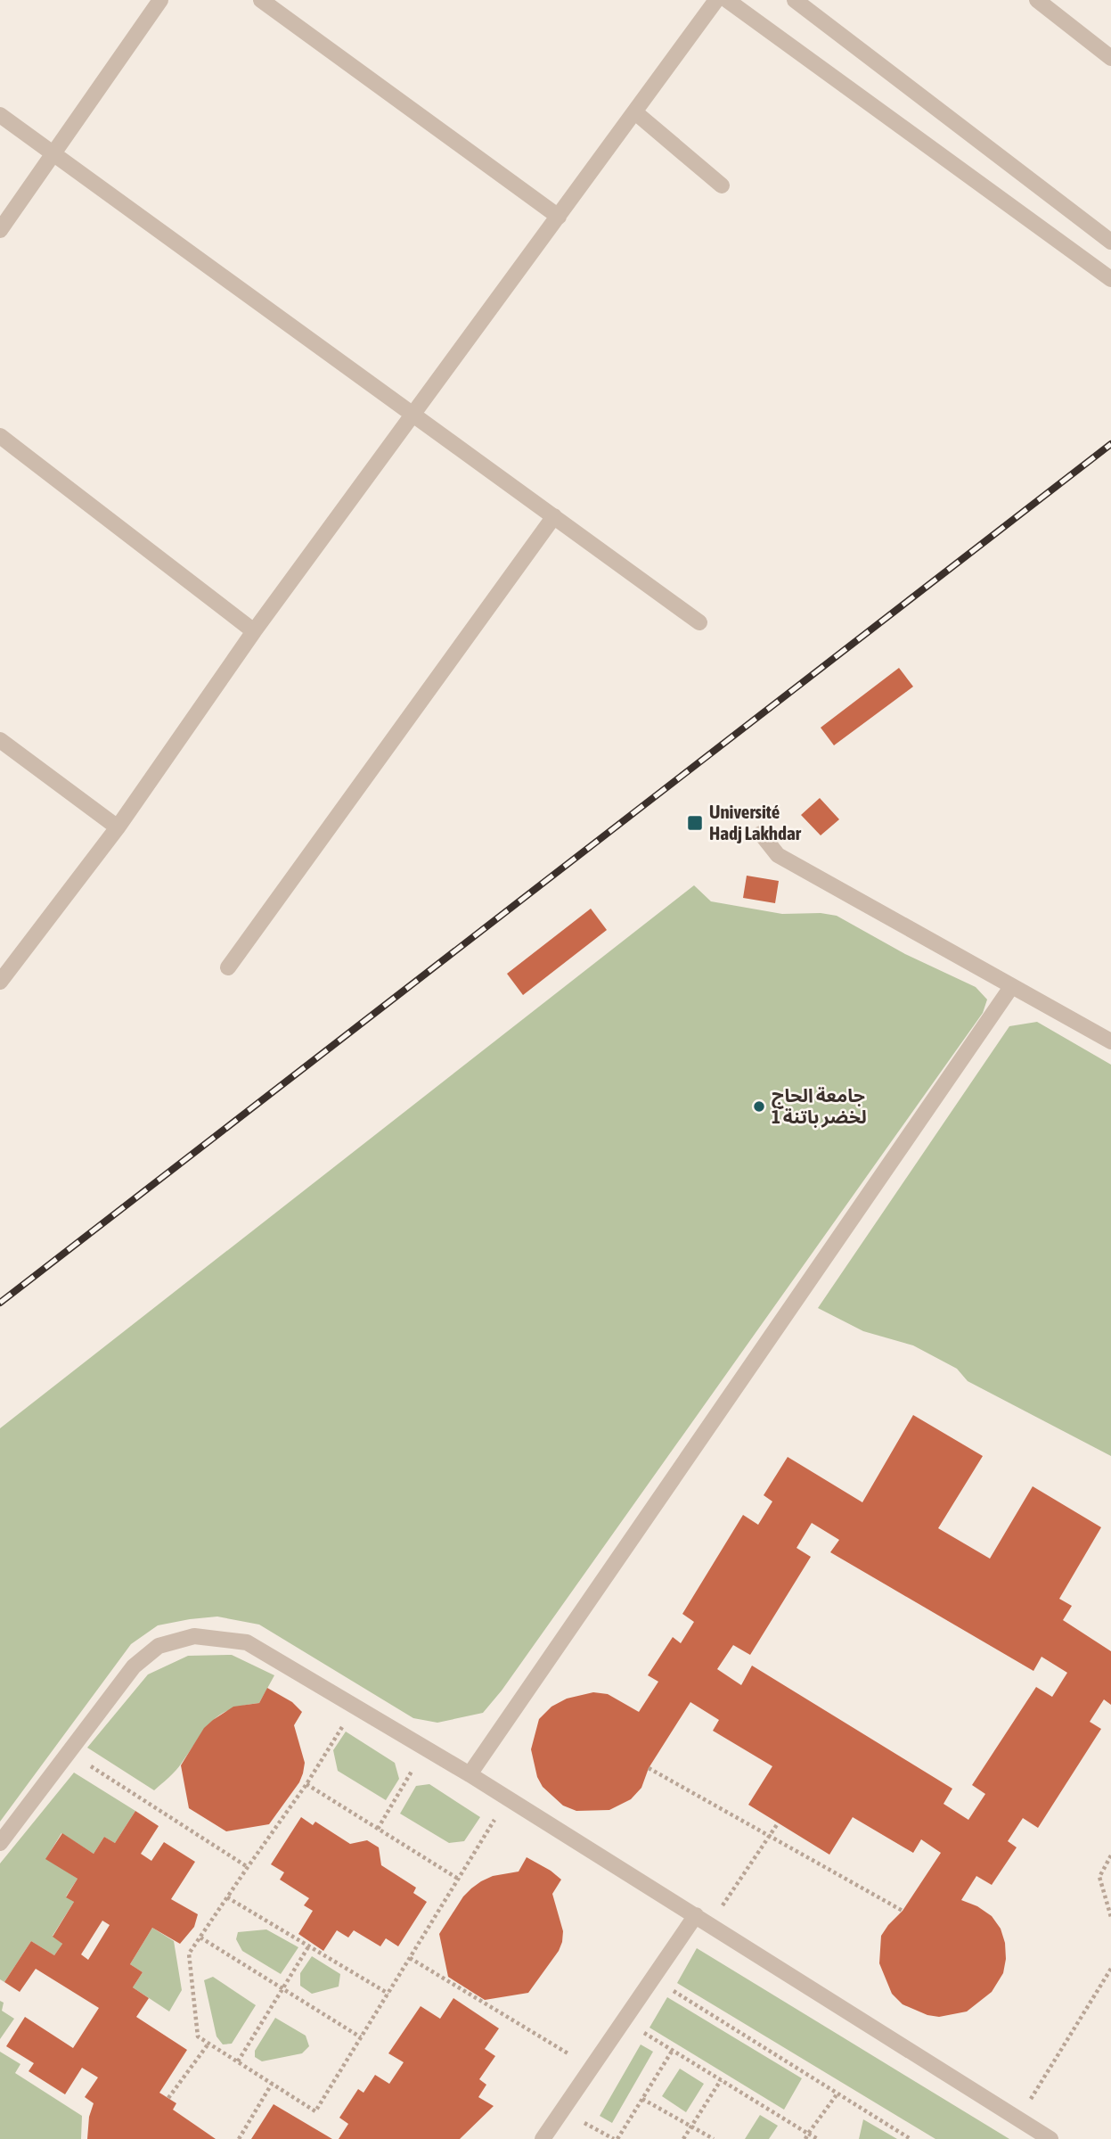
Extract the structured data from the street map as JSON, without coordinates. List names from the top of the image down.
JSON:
{
  "places": {
    "transit": ["Université Hadj Lakhdar"],
    "other": ["جامعة الحاج لخضر باتنة 1"]
  }
}
